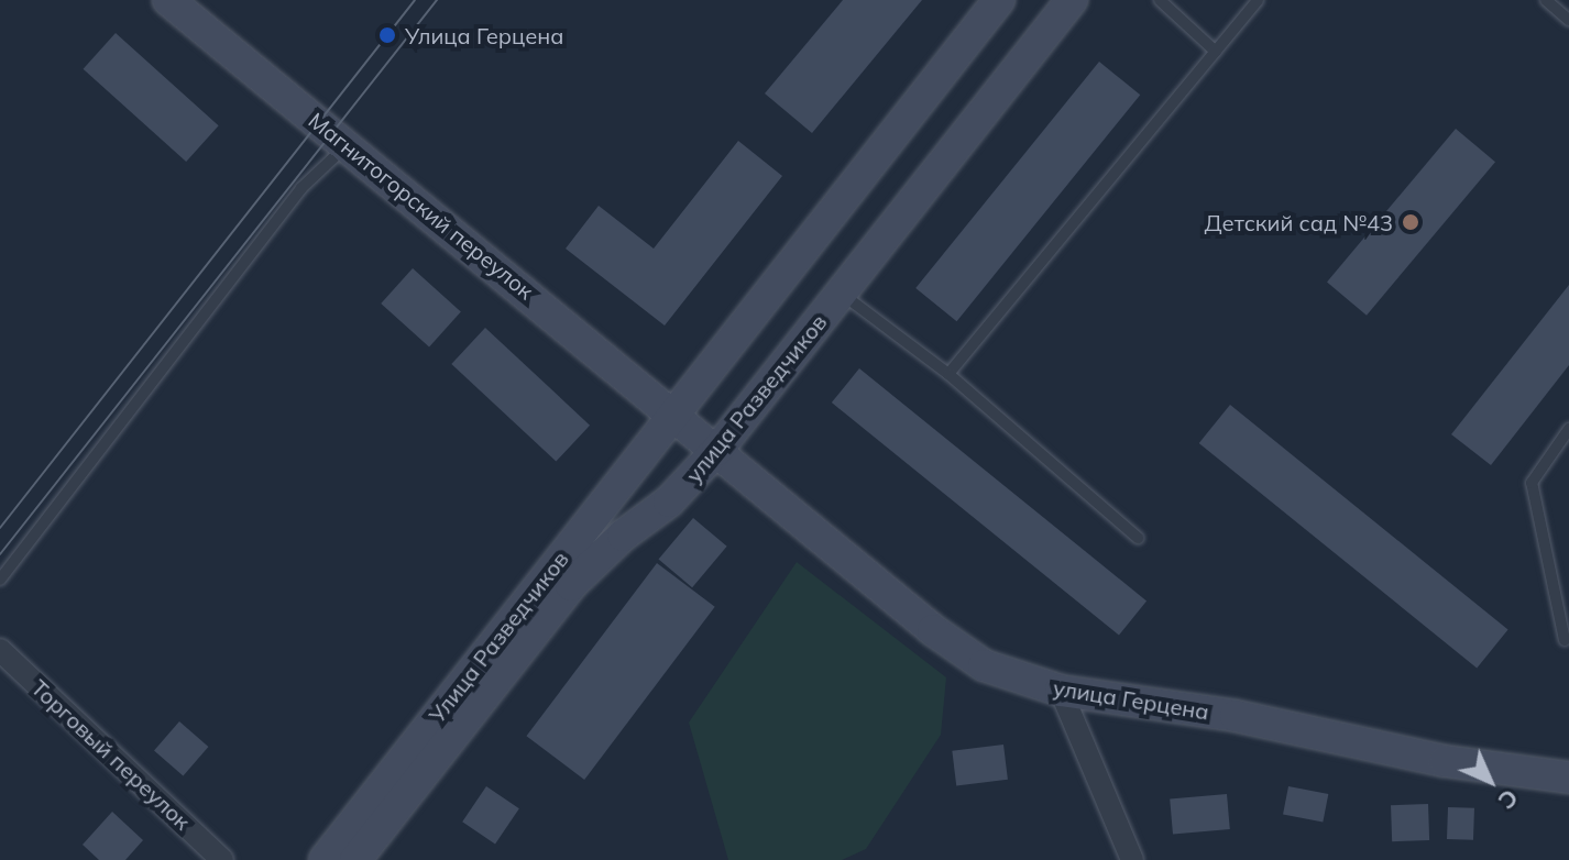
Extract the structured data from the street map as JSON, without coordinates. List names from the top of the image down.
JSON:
{
  "streets": {
    "main road": [
      "Магнитогорский переулок",
      "улица Разведчиков",
      "Улица Разведчиков",
      "улица Герцена"
    ],
    "street": ["Торговый переулок"]
  },
  "crossings": [
    ["Магнитогорский переулок", "Улица Разведчиков"],
    ["Магнитогорский переулок", "улица Герцена"],
    ["улица Разведчиков", "улица Герцена"],
    ["Улица Разведчиков", "улица Герцена"]
  ],
  "places": ["Улица Герцена", "Детский сад №43"],
  "north": "bottom right"
}
